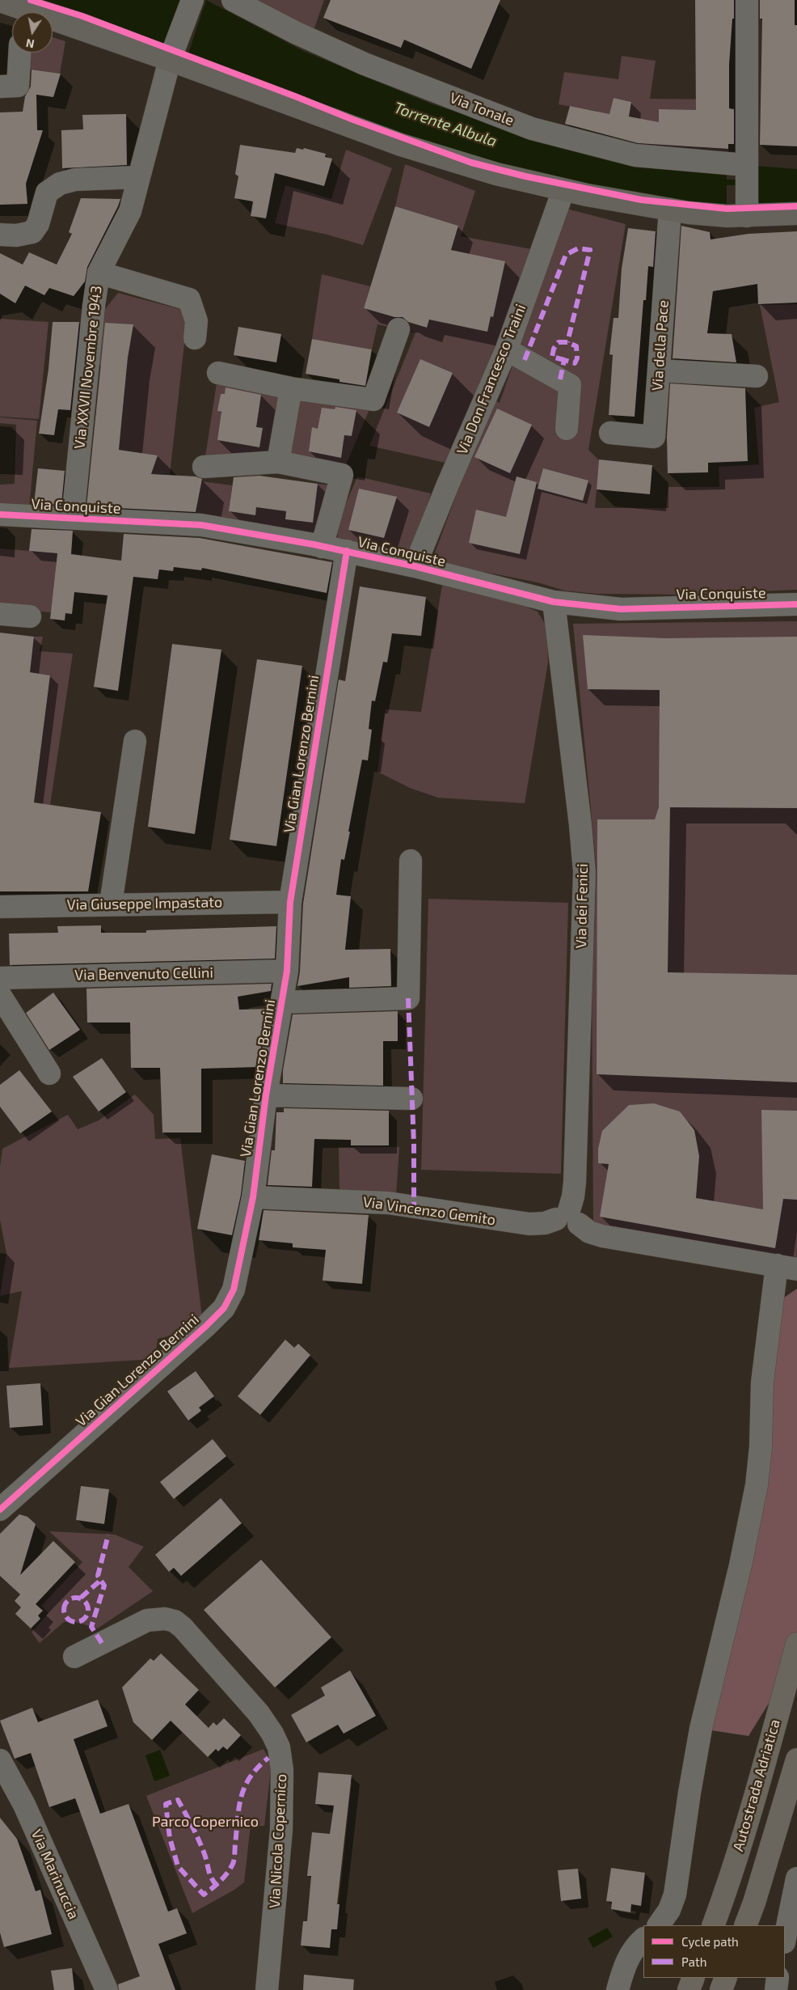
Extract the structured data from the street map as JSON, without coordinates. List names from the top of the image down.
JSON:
{
  "streets": {
    "highway": ["Autostrada Adriatica"],
    "street": [
      "Via Tonale",
      "Via della Pace",
      "Via XXVII Novembre 1943",
      "Via Don Francesco Traini",
      "Via Conquiste",
      "Via Gian Lorenzo Bernini",
      "Via Giuseppe Impastato",
      "Via dei Fenici",
      "Via Benvenuto Cellini",
      "Via Vincenzo Gemito",
      "Via Nicola Copernico",
      "Via Marinuccia"
    ]
  },
  "crossings": [
    ["Via XXVII Novembre 1943", "Via Conquiste"],
    ["Via Don Francesco Traini", "Via Conquiste"],
    ["Via Conquiste", "Via Gian Lorenzo Bernini"],
    ["Via Conquiste", "Via dei Fenici"],
    ["Via Gian Lorenzo Bernini", "Via Giuseppe Impastato"],
    ["Via Gian Lorenzo Bernini", "Via Benvenuto Cellini"],
    ["Via Gian Lorenzo Bernini", "Via Vincenzo Gemito"],
    ["Via dei Fenici", "Via Vincenzo Gemito"]
  ],
  "water": ["Torrente Albula"],
  "parks": ["Parco Copernico"],
  "legend": ["Cycle path", "Path"],
  "north": "bottom"
}
